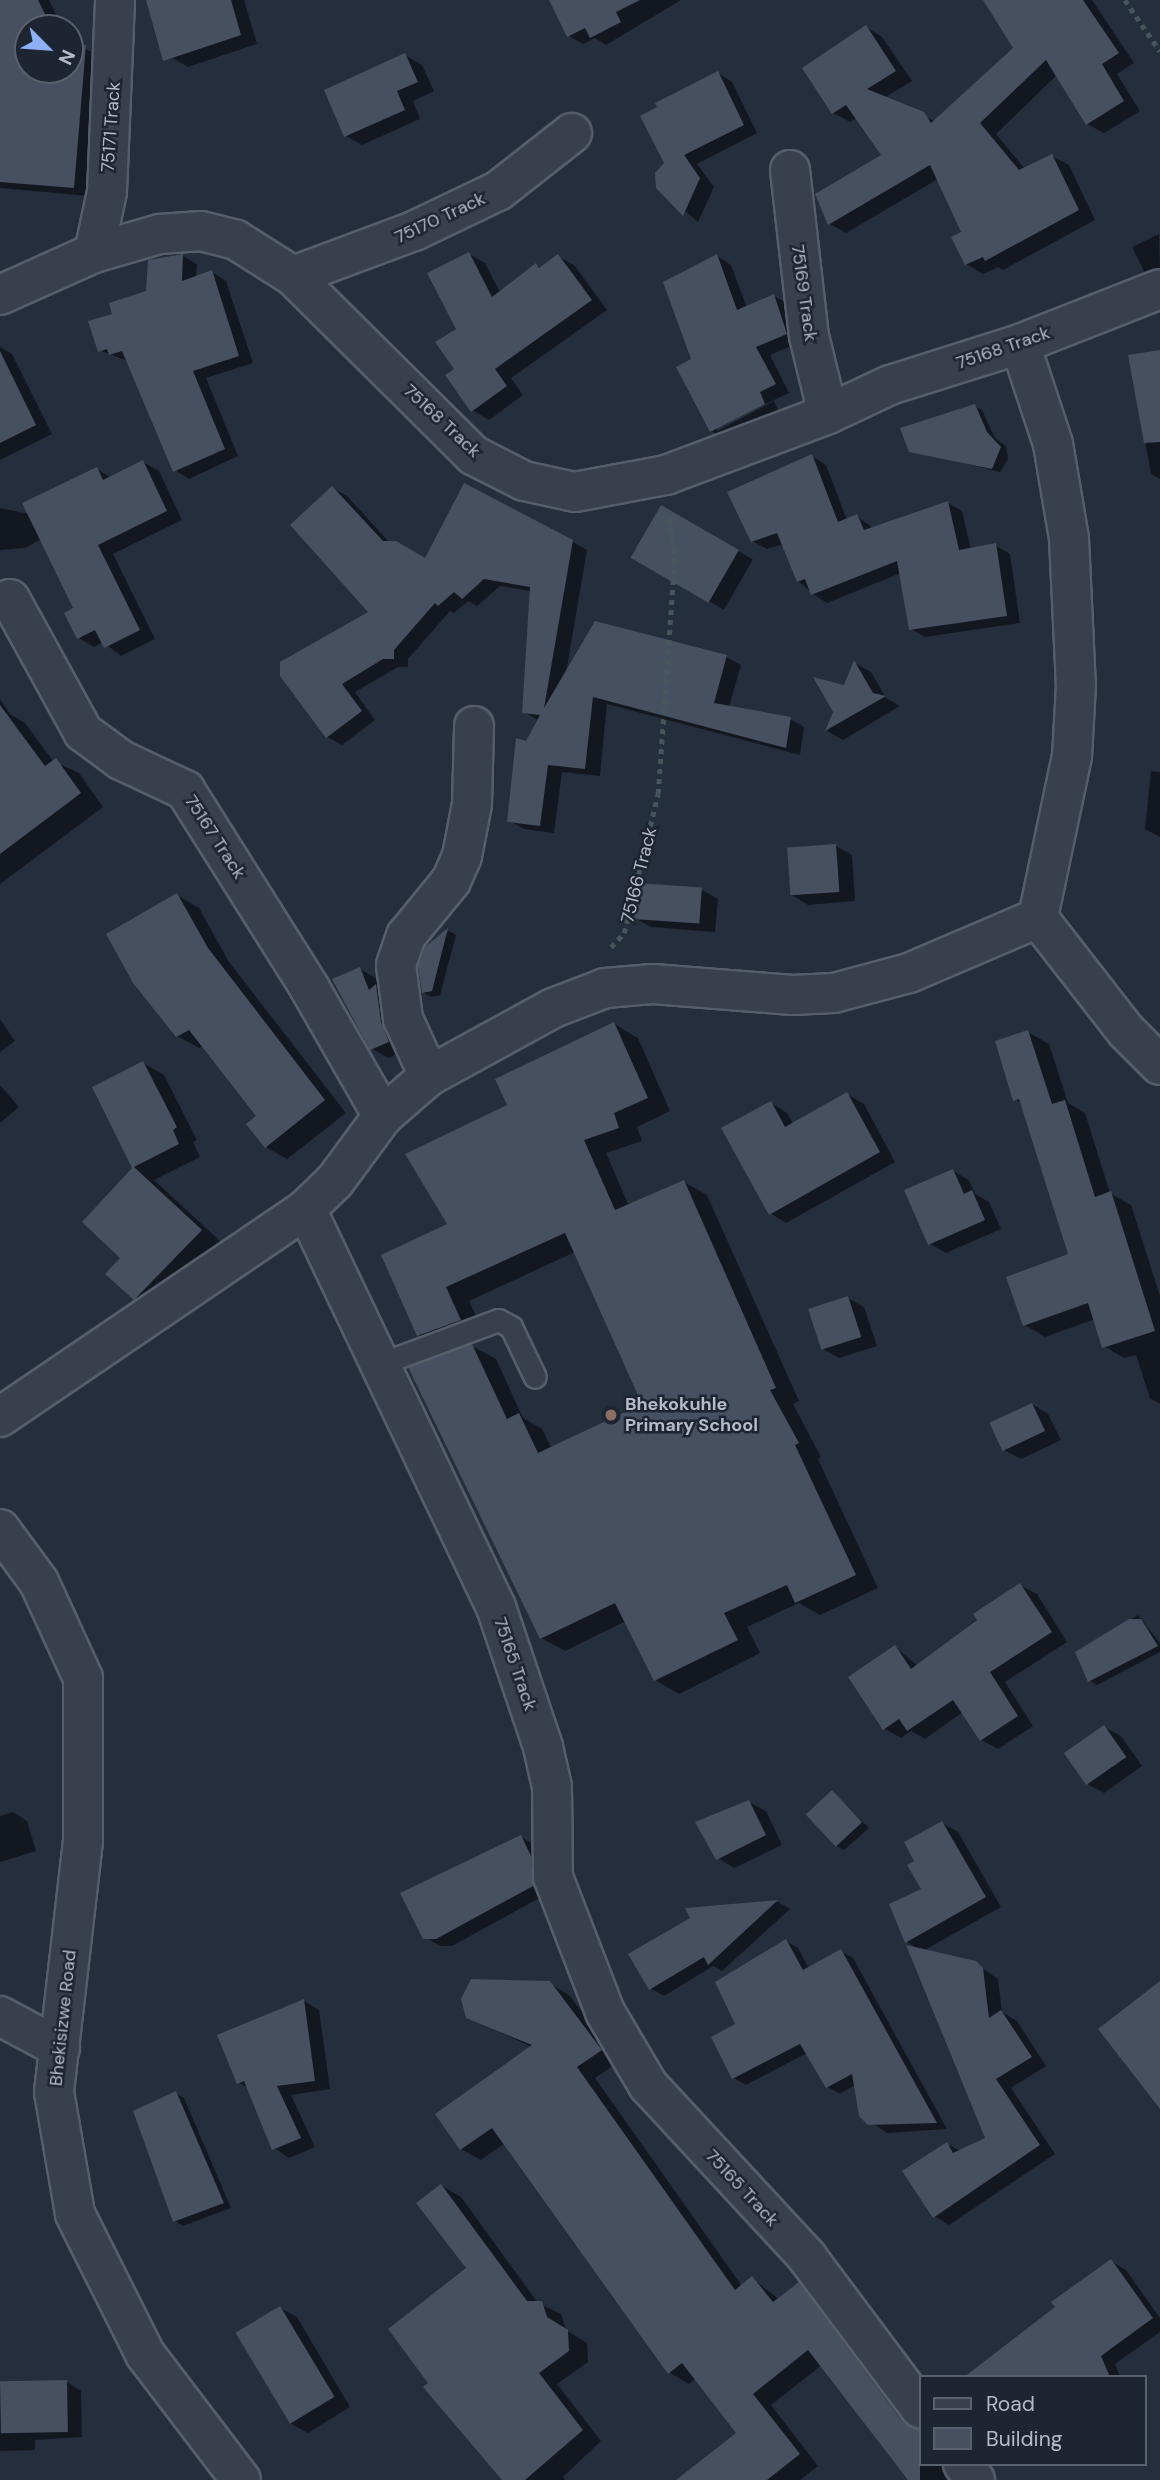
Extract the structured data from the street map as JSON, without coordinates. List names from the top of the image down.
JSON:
{
  "streets": {
    "street": [
      "75171 Track",
      "75170 Track",
      "75169 Track",
      "75168 Track",
      "75167 Track",
      "75165 Track",
      "Bhekisizwe Road"
    ],
    "path": ["75166 Track"]
  },
  "crossings": [
    ["75171 Track", "75168 Track"],
    ["75170 Track", "75168 Track"],
    ["75169 Track", "75168 Track"],
    ["75168 Track", "75166 Track"]
  ],
  "places": ["Bhekokuhle Primary School"],
  "legend": ["Road", "Building"],
  "north": "bottom right"
}
